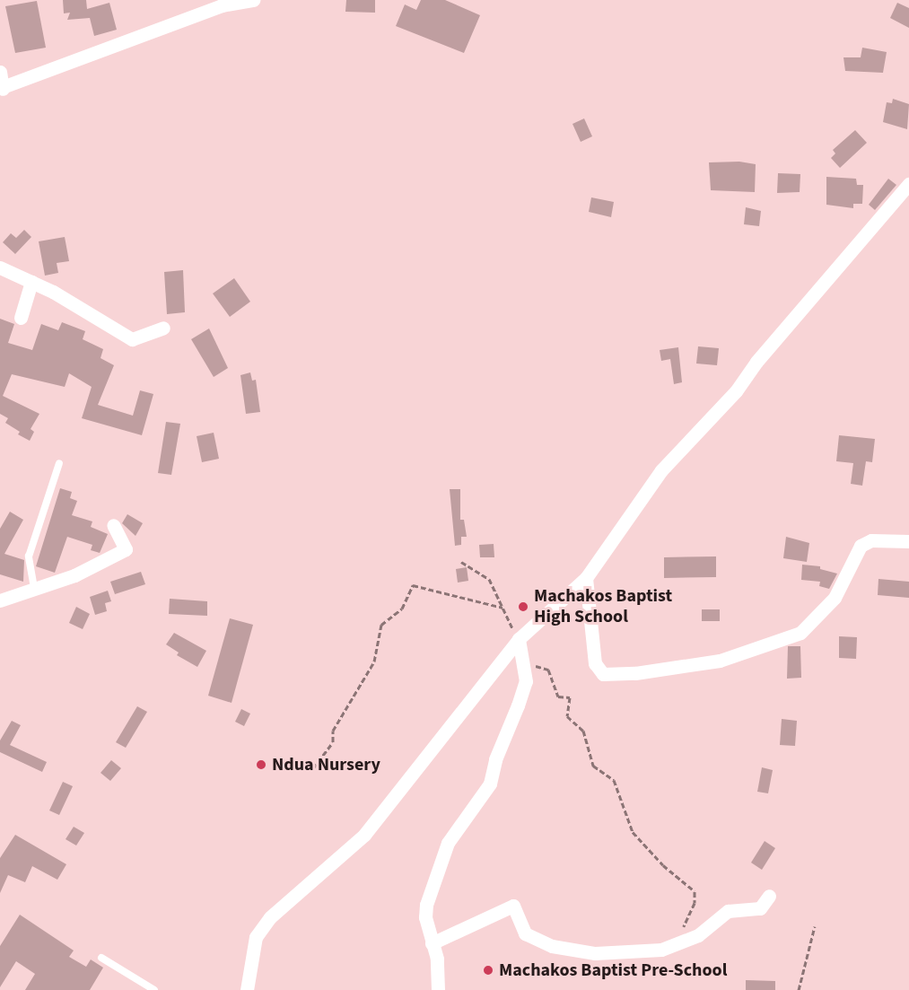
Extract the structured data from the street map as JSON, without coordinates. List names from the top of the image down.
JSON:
{
  "places": ["Machakos Baptist High School", "Ndua Nursery", "Machakos Baptist Pre-School"]
}
